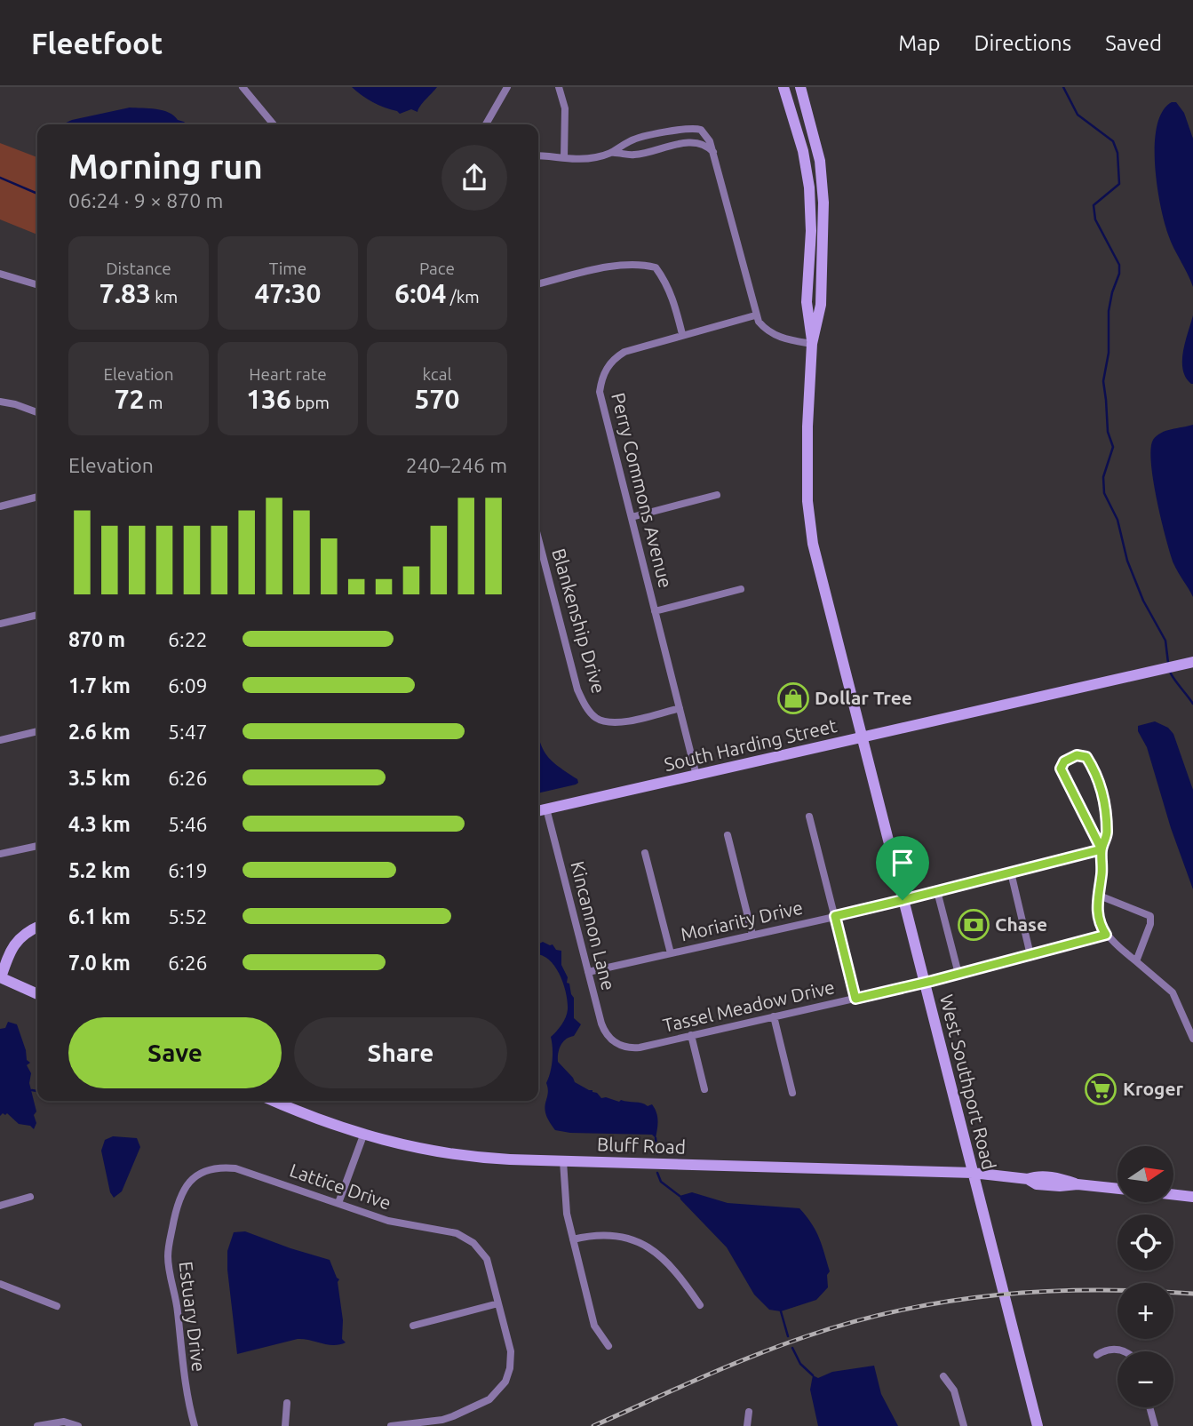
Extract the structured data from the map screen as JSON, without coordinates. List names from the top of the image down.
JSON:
{
  "streets": {
    "main road": ["South Harding Street", "West Southport Road", "Bluff Road"],
    "street": [
      "Perry Commons Avenue",
      "Blankenship Drive",
      "Moriarity Drive",
      "Kincannon Lane",
      "Tassel Meadow Drive",
      "Lattice Drive",
      "Estuary Drive"
    ]
  },
  "crossings": [
    ["Perry Commons Avenue", "Blankenship Drive"],
    ["Perry Commons Avenue", "South Harding Street"],
    ["South Harding Street", "Kincannon Lane"],
    ["South Harding Street", "West Southport Road"],
    ["Moriarity Drive", "Kincannon Lane"],
    ["Moriarity Drive", "West Southport Road"],
    ["Kincannon Lane", "Tassel Meadow Drive"],
    ["Tassel Meadow Drive", "West Southport Road"],
    ["West Southport Road", "Bluff Road"],
    ["Lattice Drive", "Estuary Drive"]
  ],
  "places": {
    "shop": ["Dollar Tree"],
    "bank": ["Chase"],
    "supermarket": ["Kroger"]
  },
  "north": "right",
  "page": {
    "header": "Fleetfoot",
    "nav": ["Map", "Directions", "Saved"],
    "heading": ["Morning run", "06:24 · 9 × 870 m"],
    "stats": [
      ["Distance", "7.83 km"],
      ["Time", "47:30"],
      ["Pace", "6:04 /km"],
      ["Elevation", "72 m"],
      ["Heart rate", "136 bpm"],
      ["kcal", "570"]
    ],
    "chart": ["Elevation", "240–246 m"],
    "list": [
      {
        "name": "870 m",
        "note": "6:22"
      },
      {
        "name": "1.7 km",
        "note": "6:09"
      },
      {
        "name": "2.6 km",
        "note": "5:47"
      },
      {
        "name": "3.5 km",
        "note": "6:26"
      },
      {
        "name": "4.3 km",
        "note": "5:46"
      },
      {
        "name": "5.2 km",
        "note": "6:19"
      },
      {
        "name": "6.1 km",
        "note": "5:52"
      },
      {
        "name": "7.0 km",
        "note": "6:26"
      }
    ],
    "buttons": ["Save", "Share"],
    "map_buttons": ["+", "−"]
  }
}
